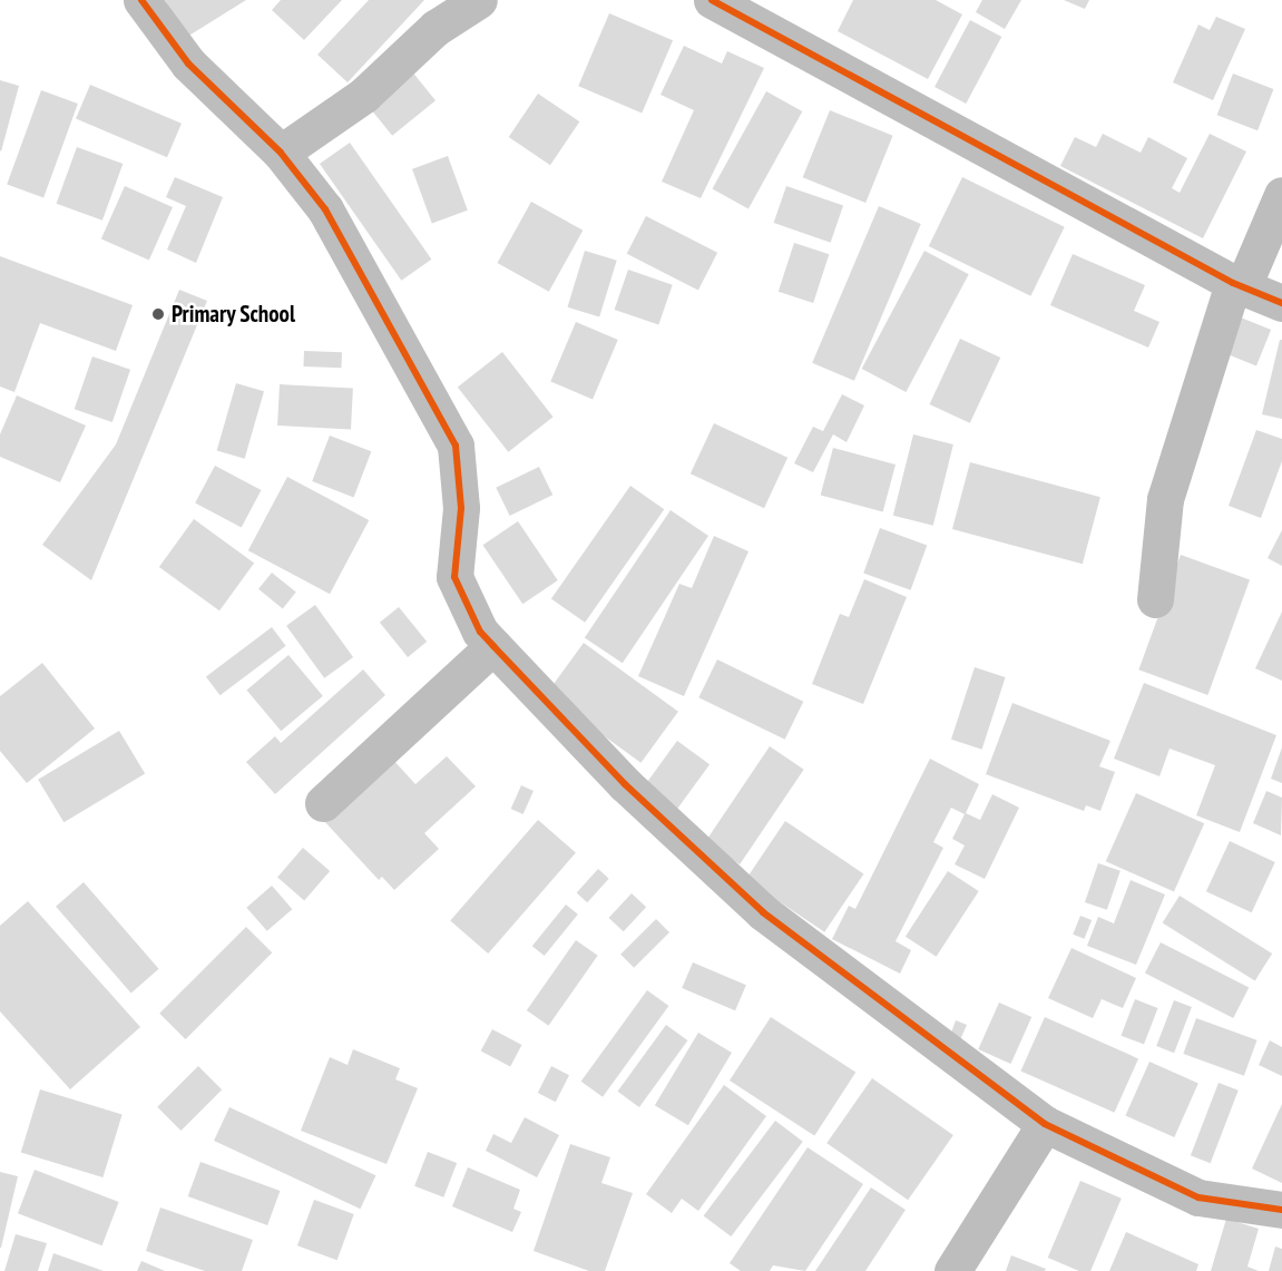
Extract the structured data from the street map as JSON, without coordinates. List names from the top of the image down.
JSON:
{
  "places": ["Primary School"]
}
